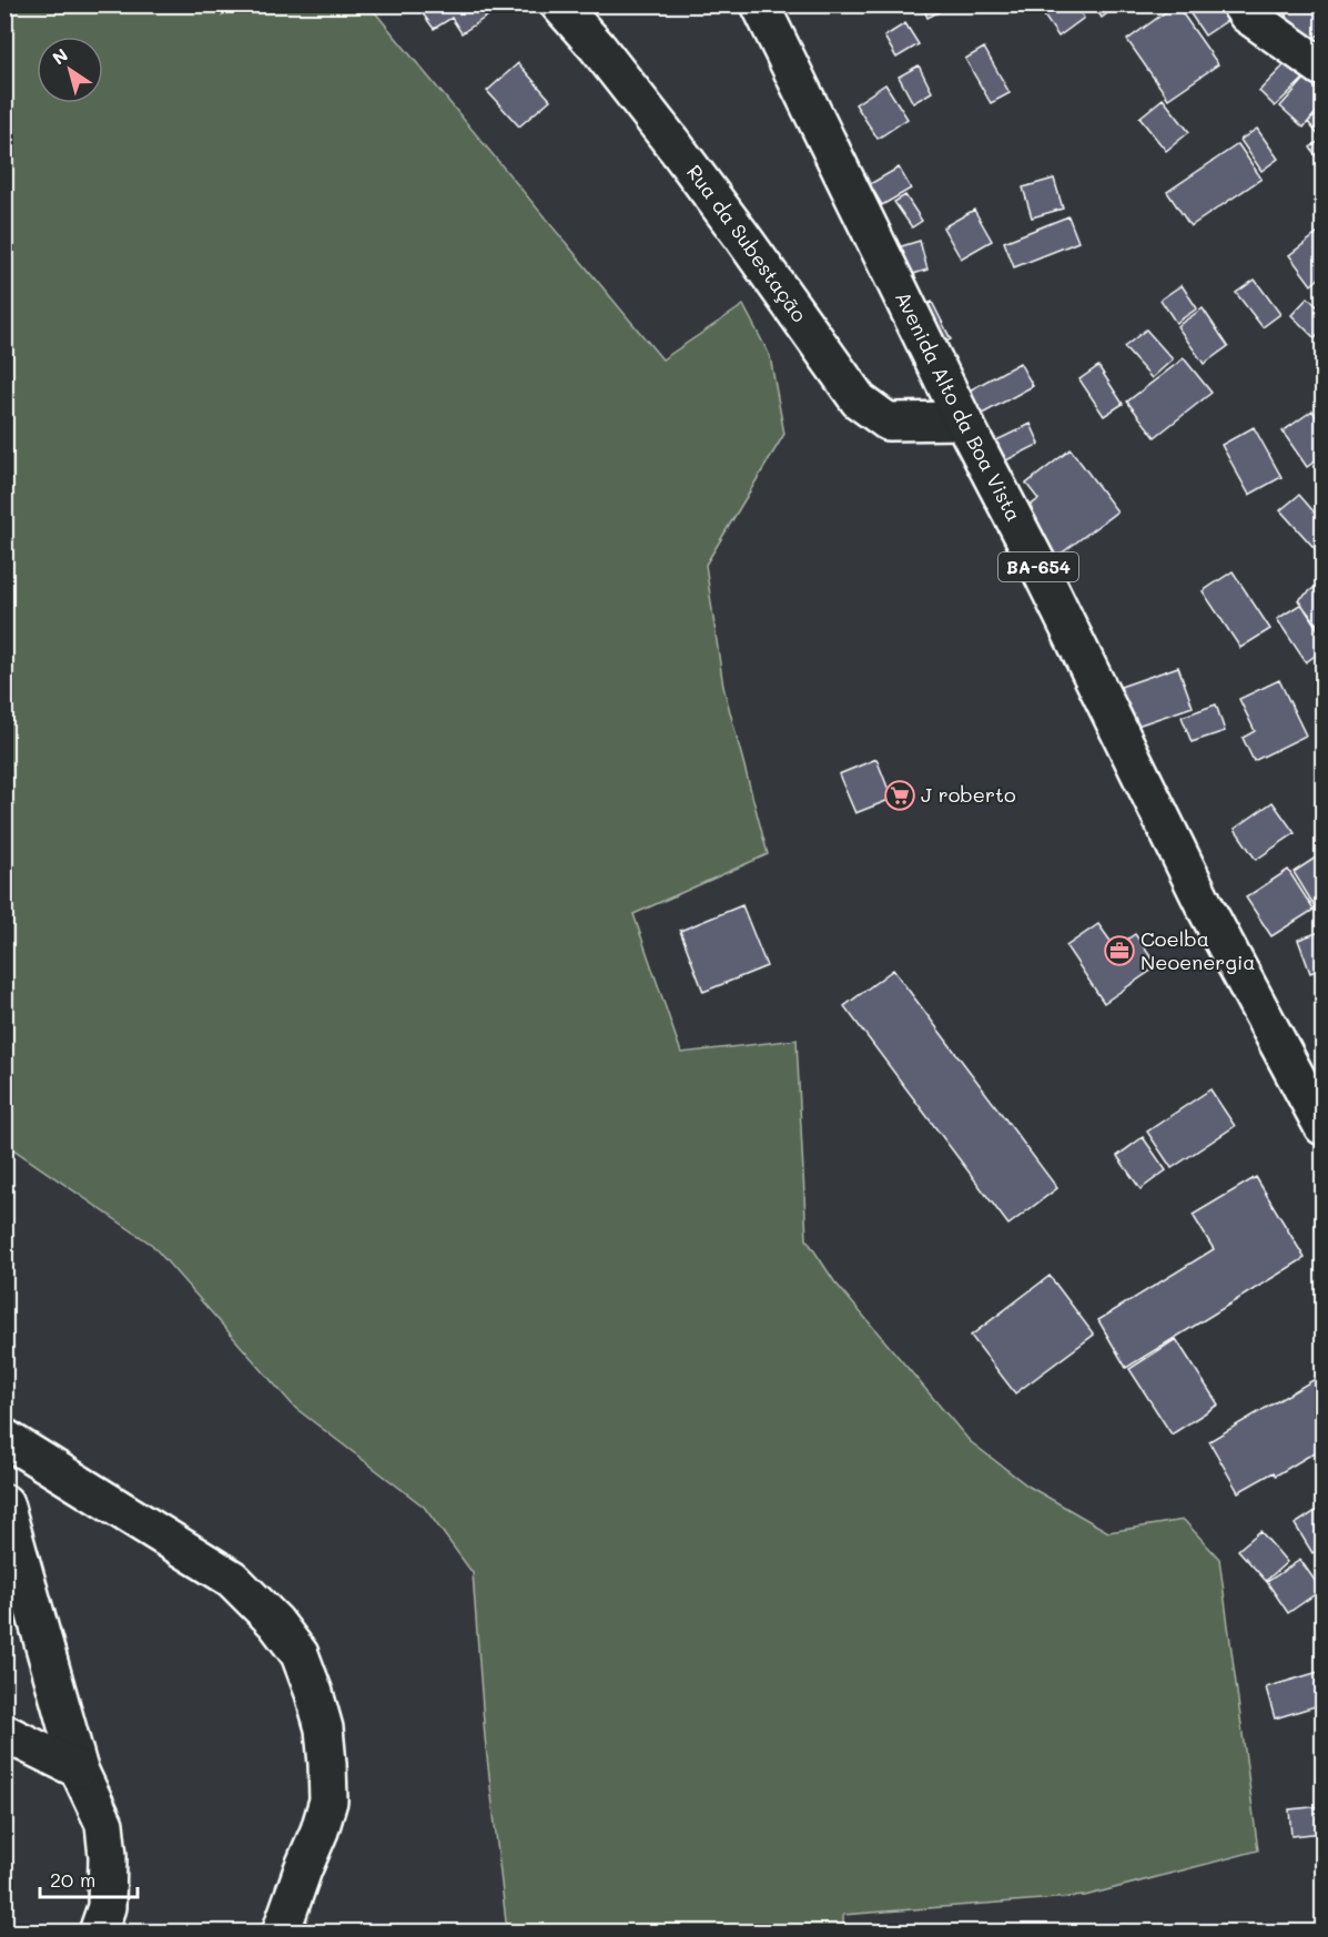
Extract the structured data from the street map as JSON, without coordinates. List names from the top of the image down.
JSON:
{
  "streets": {
    "street": ["Rua da Subestação", "Avenida Alto da Boa Vista", "BA-654"]
  },
  "crossings": [
    ["Rua da Subestação", "Avenida Alto da Boa Vista"]
  ],
  "places": {
    "supermarket": ["J roberto"],
    "office": ["Coelba Neoenergia"]
  },
  "scale_bar": "20 m",
  "north": "top left"
}
